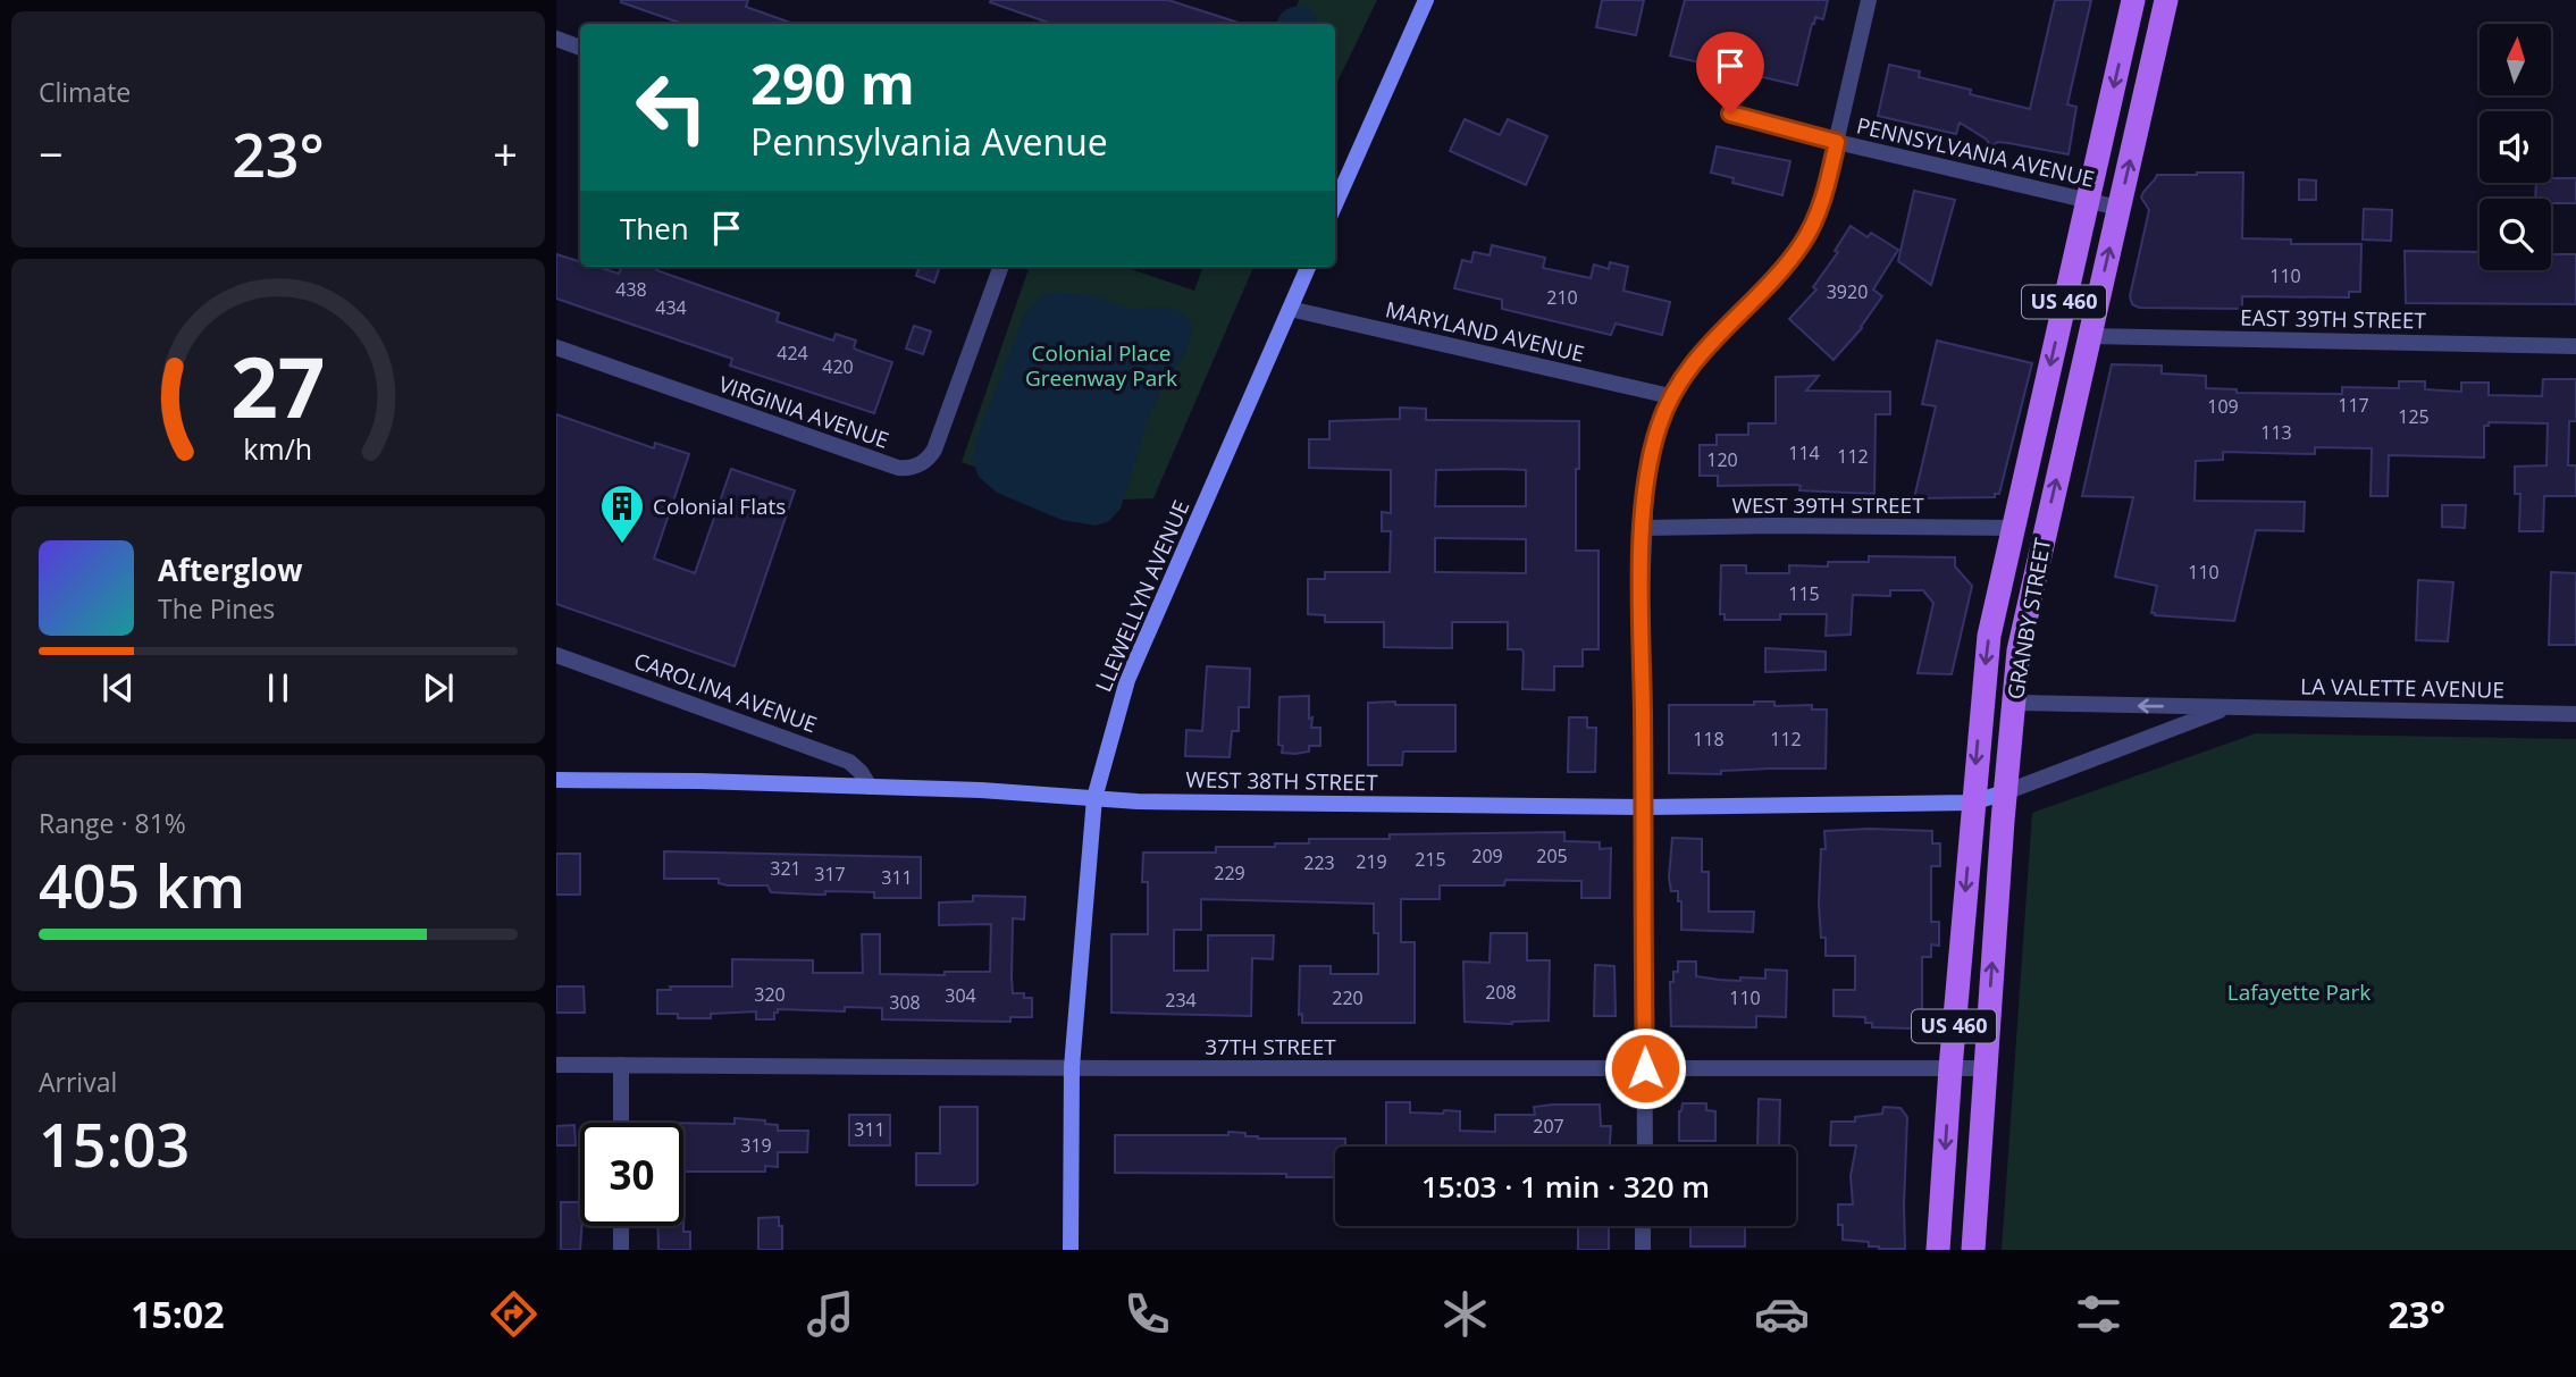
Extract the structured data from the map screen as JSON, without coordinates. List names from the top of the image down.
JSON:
{
  "streets": {
    "main road": [
      "US 460",
      "LLEWELLYN AVENUE",
      "GRANBY STREET",
      "WEST 38TH STREET"
    ],
    "street": [
      "PENNSYLVANIA AVENUE",
      "EAST 39TH STREET",
      "MARYLAND AVENUE",
      "VIRGINIA AVENUE",
      "WEST 39TH STREET",
      "LA VALETTE AVENUE",
      "CAROLINA AVENUE",
      "37TH STREET"
    ]
  },
  "crossings": [
    ["PENNSYLVANIA AVENUE", "GRANBY STREET"],
    ["EAST 39TH STREET", "GRANBY STREET"],
    ["MARYLAND AVENUE", "LLEWELLYN AVENUE"],
    ["WEST 39TH STREET", "GRANBY STREET"],
    ["LLEWELLYN AVENUE", "WEST 38TH STREET"],
    ["LLEWELLYN AVENUE", "37TH STREET"],
    ["GRANBY STREET", "LA VALETTE AVENUE"],
    ["GRANBY STREET", "WEST 38TH STREET"],
    ["GRANBY STREET", "37TH STREET"],
    ["LA VALETTE AVENUE", "WEST 38TH STREET"],
    ["CAROLINA AVENUE", "WEST 38TH STREET"]
  ],
  "parks": ["Colonial Place Greenway Park", "Lafayette Park"],
  "places": {
    "building": ["Colonial Flats"]
  },
  "house_numbers": [
    "110",
    "438",
    "3920",
    "210",
    "434",
    "424",
    "420",
    "117",
    "109",
    "125",
    "113",
    "114",
    "112",
    "120",
    "110",
    "115",
    "118",
    "112",
    "209",
    "205",
    "215",
    "219",
    "223",
    "321",
    "229",
    "317",
    "311",
    "208",
    "320",
    "304",
    "220",
    "110",
    "234",
    "308",
    "207",
    "311",
    "319"
  ],
  "north": "top",
  "page": {
    "tile": [
      "Climate",
      ["Range · 81%", "405 km"],
      ["Arrival", "15:03"]
    ],
    "turn": ["290 m", "Pennsylvania Avenue"],
    "heat": ["−", "23°", "+"],
    "then": "Then",
    "song": ["Afterglow", "The Pines"],
    "limit": "30",
    "trip": "15:03 · 1 min · 320 m",
    "tabs": ["15:02", "23°"],
    "gauge": ["27", "km/h"]
  }
}
